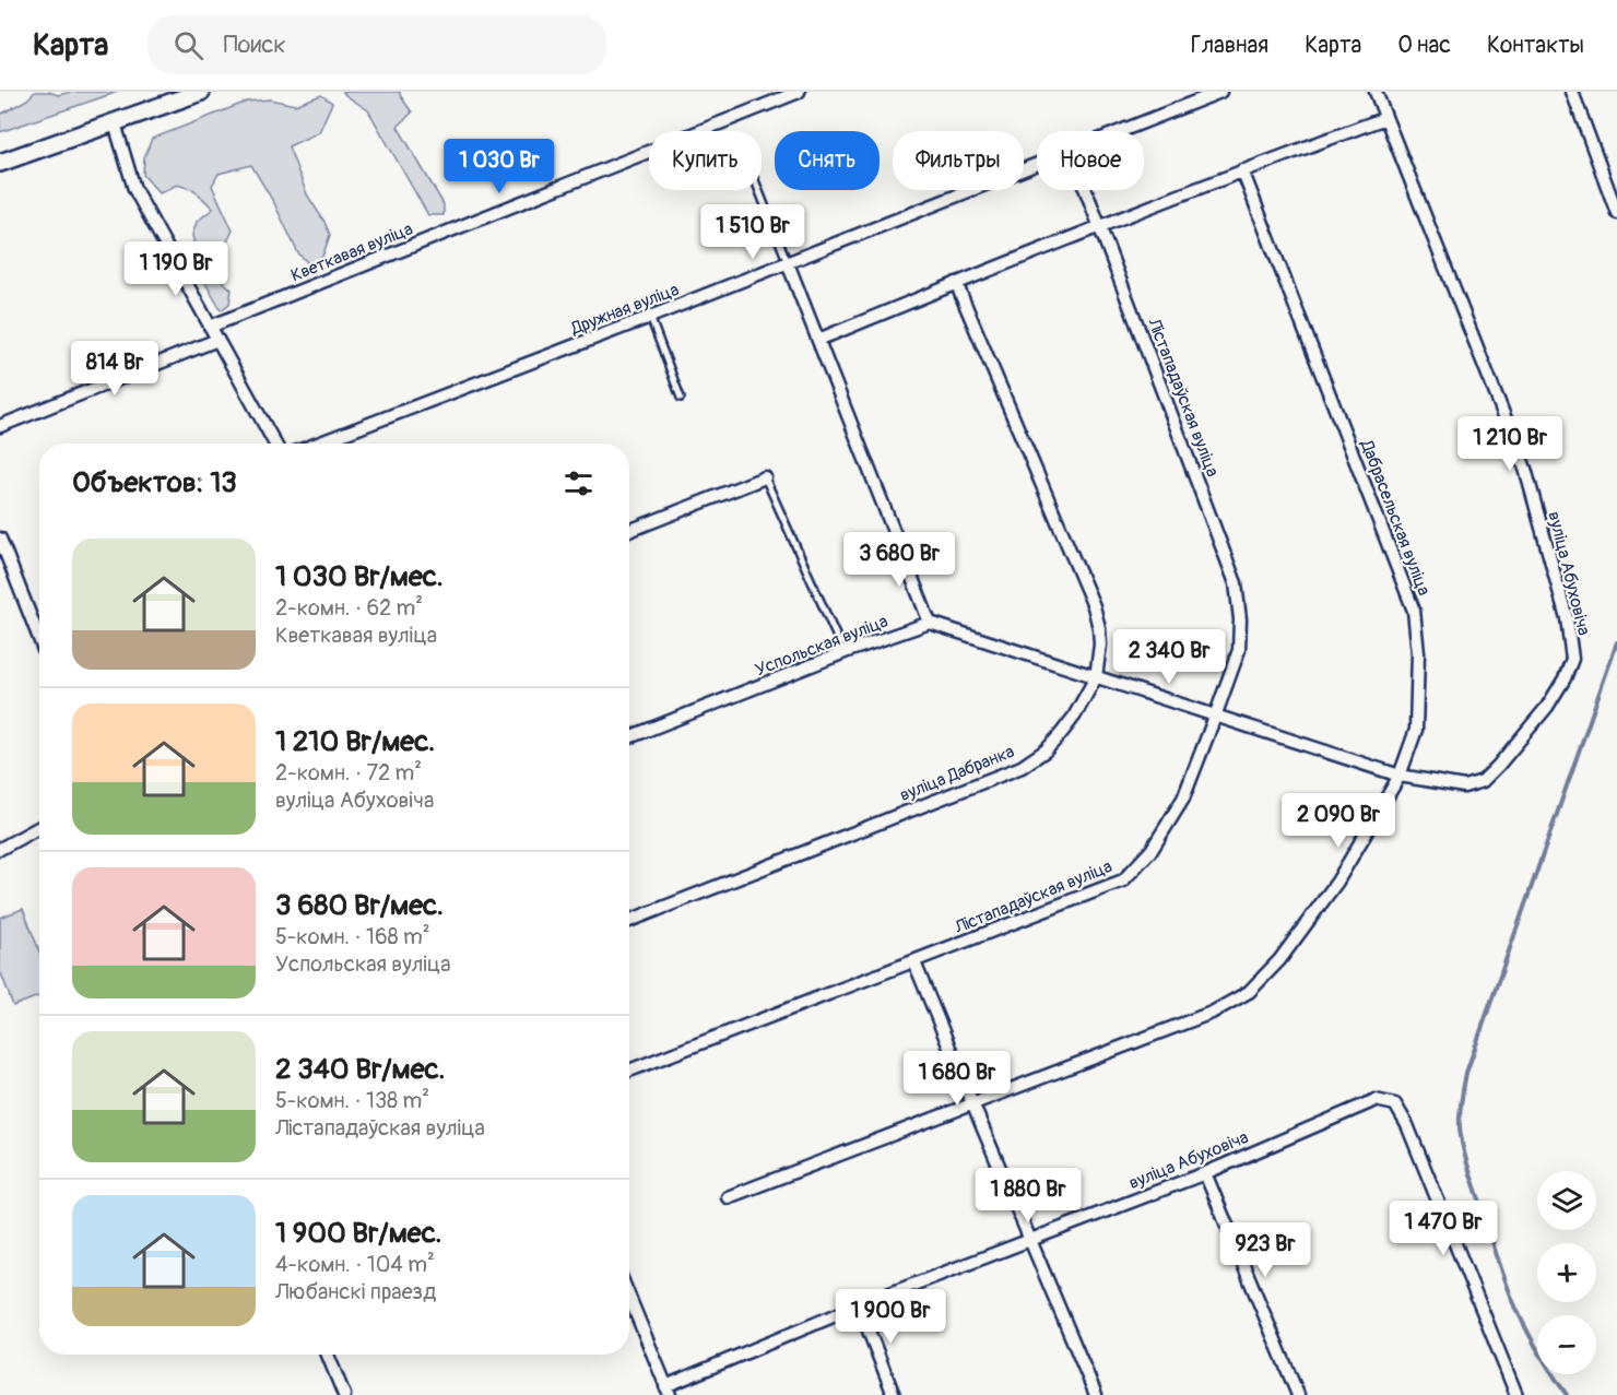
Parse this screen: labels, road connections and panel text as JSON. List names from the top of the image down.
{
  "streets": {
    "street": [
      "Кветкавая вуліца",
      "Дружная вуліца",
      "Лістападаўская вуліца",
      "Дабрасельская вуліца",
      "вуліца Абуховіча",
      "Успольская вуліца",
      "вуліца Дабранка"
    ]
  },
  "crossings": [
    ["Лістападаўская вуліца", "вуліца Абуховіча"],
    ["Дабрасельская вуліца", "вуліца Абуховіча"],
    ["вуліца Абуховіча", "Успольская вуліца"],
    ["вуліца Абуховіча", "вуліца Дабранка"]
  ],
  "page": {
    "header": "Карта",
    "search": "Поиск",
    "nav": [
      "Главная",
      "Карта",
      "О нас",
      "Контакты"
    ],
    "chip": [
      "Купить",
      "Снять",
      "Фильтры",
      "Новое"
    ],
    "price": [
      "1 030 Br",
      "1 510 Br",
      "1 190 Br",
      "814 Br",
      "1 210 Br",
      "3 680 Br",
      "2 340 Br",
      "2 090 Br",
      "1 680 Br",
      "1 880 Br",
      "1 470 Br",
      "923 Br",
      "1 900 Br"
    ],
    "heading": "Объектов: 13",
    "list": [
      {
        "name": "1 030 Br/мес.",
        "note": "2-комн. · 62 m² · Кветкавая вуліца"
      },
      {
        "name": "1 210 Br/мес.",
        "note": "2-комн. · 72 m² · вуліца Абуховіча"
      },
      {
        "name": "3 680 Br/мес.",
        "note": "5-комн. · 168 m² · Успольская вуліца"
      },
      {
        "name": "2 340 Br/мес.",
        "note": "5-комн. · 138 m² · Лістападаўская вуліца"
      },
      {
        "name": "1 900 Br/мес.",
        "note": "4-комн. · 104 m² · Любанскі праезд"
      }
    ],
    "map_buttons": ["+", "−"]
  }
}
